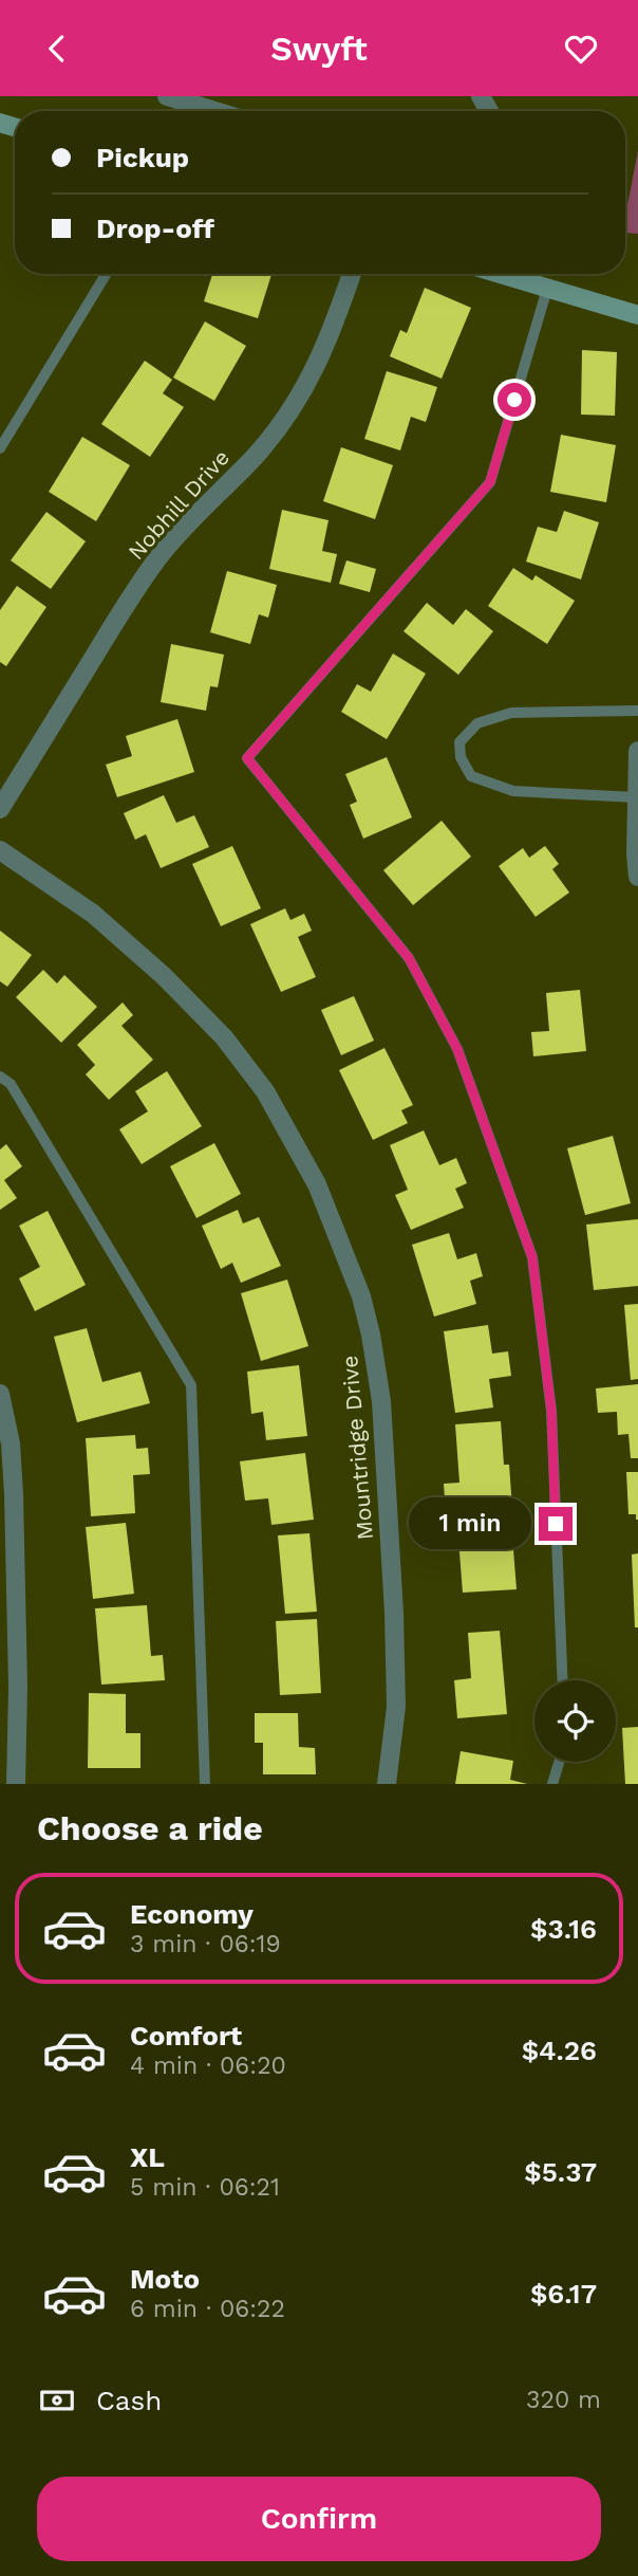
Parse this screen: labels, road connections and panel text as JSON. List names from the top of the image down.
{
  "streets": {
    "street": ["Nobhill Drive", "Mountridge Drive"]
  },
  "page": {
    "header": "Swyft",
    "banner": ["Pickup", "Drop-off"],
    "bubble": "1 min",
    "heading": "Choose a ride",
    "list": [
      {
        "name": "Economy",
        "note": "3 min · 06:19",
        "value": "$3.16"
      },
      {
        "name": "Comfort",
        "note": "4 min · 06:20",
        "value": "$4.26"
      },
      {
        "name": "XL",
        "note": "5 min · 06:21",
        "value": "$5.37"
      },
      {
        "name": "Moto",
        "note": "6 min · 06:22",
        "value": "$6.17"
      }
    ],
    "pay": ["Cash", "320 m"],
    "buttons": "Confirm"
  }
}
